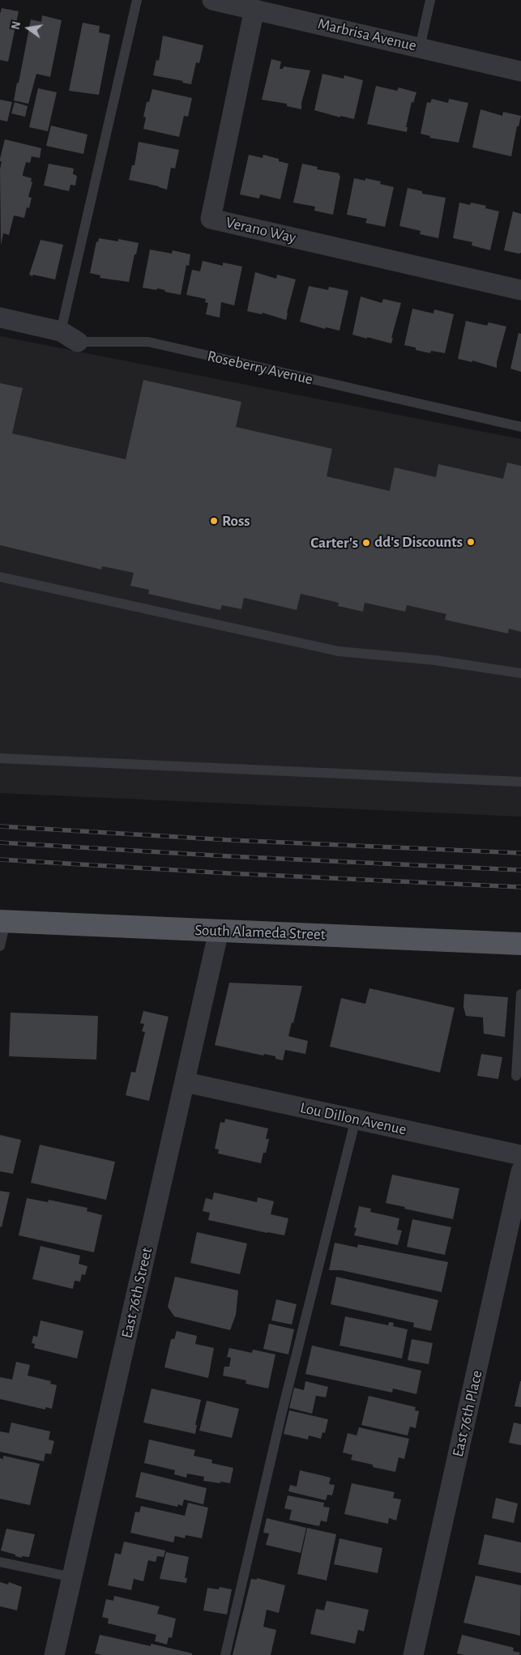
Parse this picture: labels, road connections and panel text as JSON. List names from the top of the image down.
{
  "streets": {
    "main road": ["South Alameda Street"],
    "street": [
      "Marbrisa Avenue",
      "Verano Way",
      "Roseberry Avenue",
      "Lou Dillon Avenue",
      "East 76th Street",
      "East 76th Place"
    ]
  },
  "crossings": [
    ["Marbrisa Avenue", "Verano Way"],
    ["South Alameda Street", "East 76th Street"],
    ["Lou Dillon Avenue", "East 76th Street"]
  ],
  "places": ["Ross", "dd's Discounts", "Carter's"],
  "north": "left"
}
